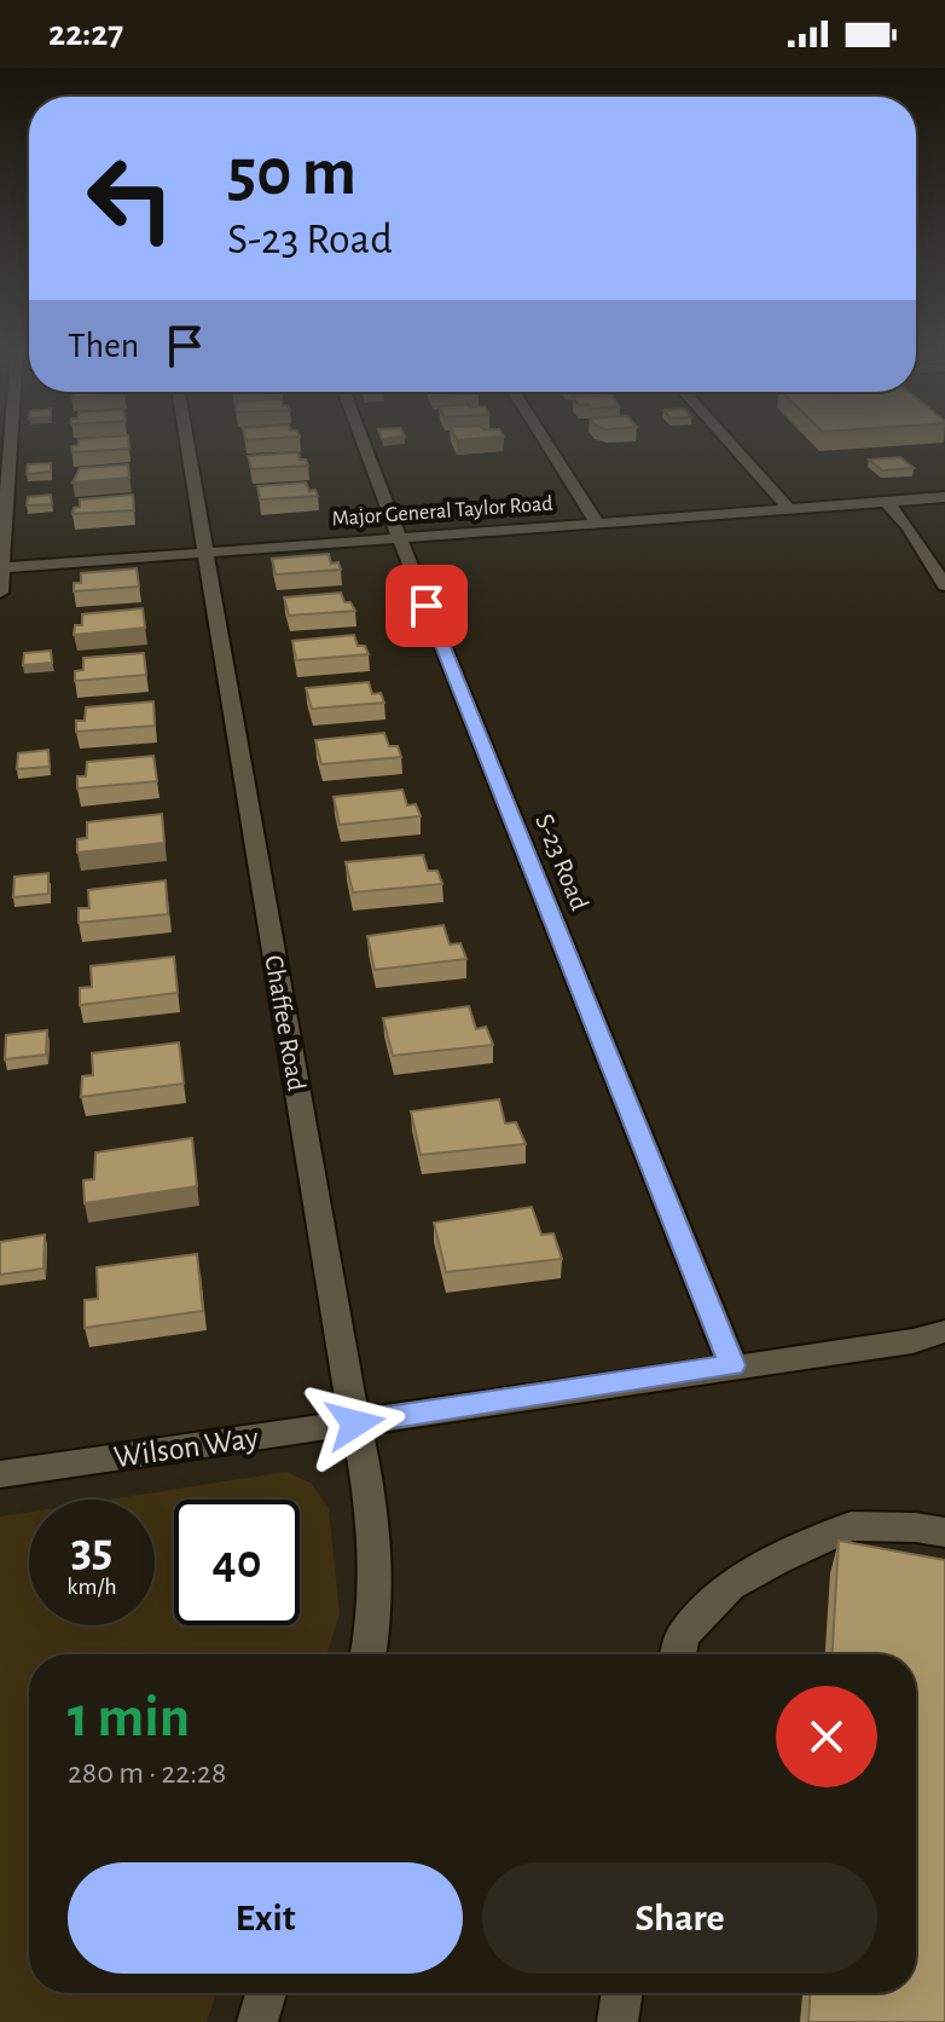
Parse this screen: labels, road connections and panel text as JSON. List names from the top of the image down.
{
  "streets": {
    "street": [
      "Major General Taylor Road",
      "S-23 Road",
      "Chaffee Road",
      "Wilson Way"
    ]
  },
  "crossings": [
    ["Major General Taylor Road", "S-23 Road"],
    ["Major General Taylor Road", "Chaffee Road"],
    ["S-23 Road", "Wilson Way"],
    ["Chaffee Road", "Wilson Way"]
  ],
  "page": {
    "status": "22:27",
    "turn": ["50 m", "S-23 Road"],
    "then": "Then",
    "speed": "35 km/h",
    "limit": "40",
    "heading": ["1 min", "280 m · 22:28"],
    "buttons": ["Exit", "Share"]
  }
}
